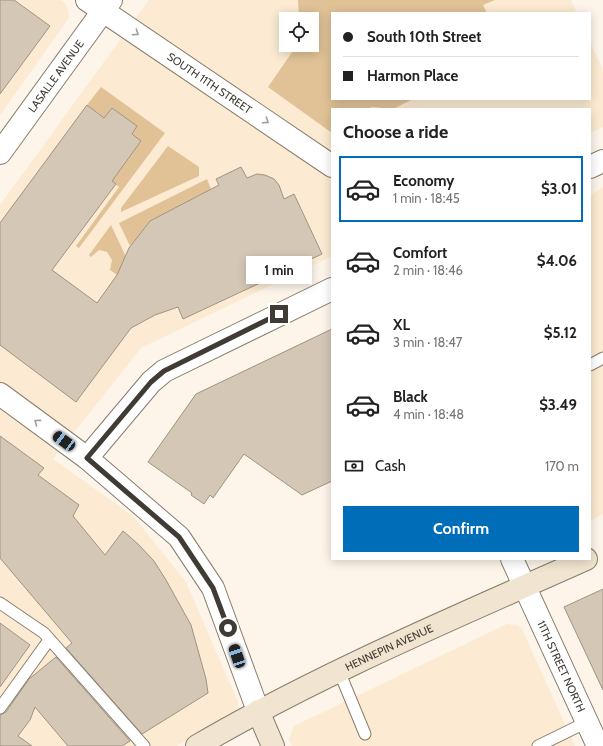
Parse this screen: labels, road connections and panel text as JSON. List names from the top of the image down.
{
  "streets": {
    "main road": ["HENNEPIN AVENUE"],
    "street": ["LASALLE AVENUE", "SOUTH 11TH STREET", "11TH STREET NORTH"]
  },
  "crossings": [
    ["LASALLE AVENUE", "SOUTH 11TH STREET"],
    ["HENNEPIN AVENUE", "11TH STREET NORTH"]
  ],
  "one_way": ["SOUTH 11TH STREET"],
  "page": {
    "banner": ["South 10th Street", "Harmon Place"],
    "heading": "Choose a ride",
    "list": [
      {
        "name": "Economy",
        "note": "1 min · 18:45",
        "value": "$3.01"
      },
      {
        "name": "Comfort",
        "note": "2 min · 18:46",
        "value": "$4.06"
      },
      {
        "name": "XL",
        "note": "3 min · 18:47",
        "value": "$5.12"
      },
      {
        "name": "Black",
        "note": "4 min · 18:48",
        "value": "$3.49"
      }
    ],
    "bubble": "1 min",
    "pay": ["Cash", "170 m"],
    "buttons": "Confirm"
  }
}
